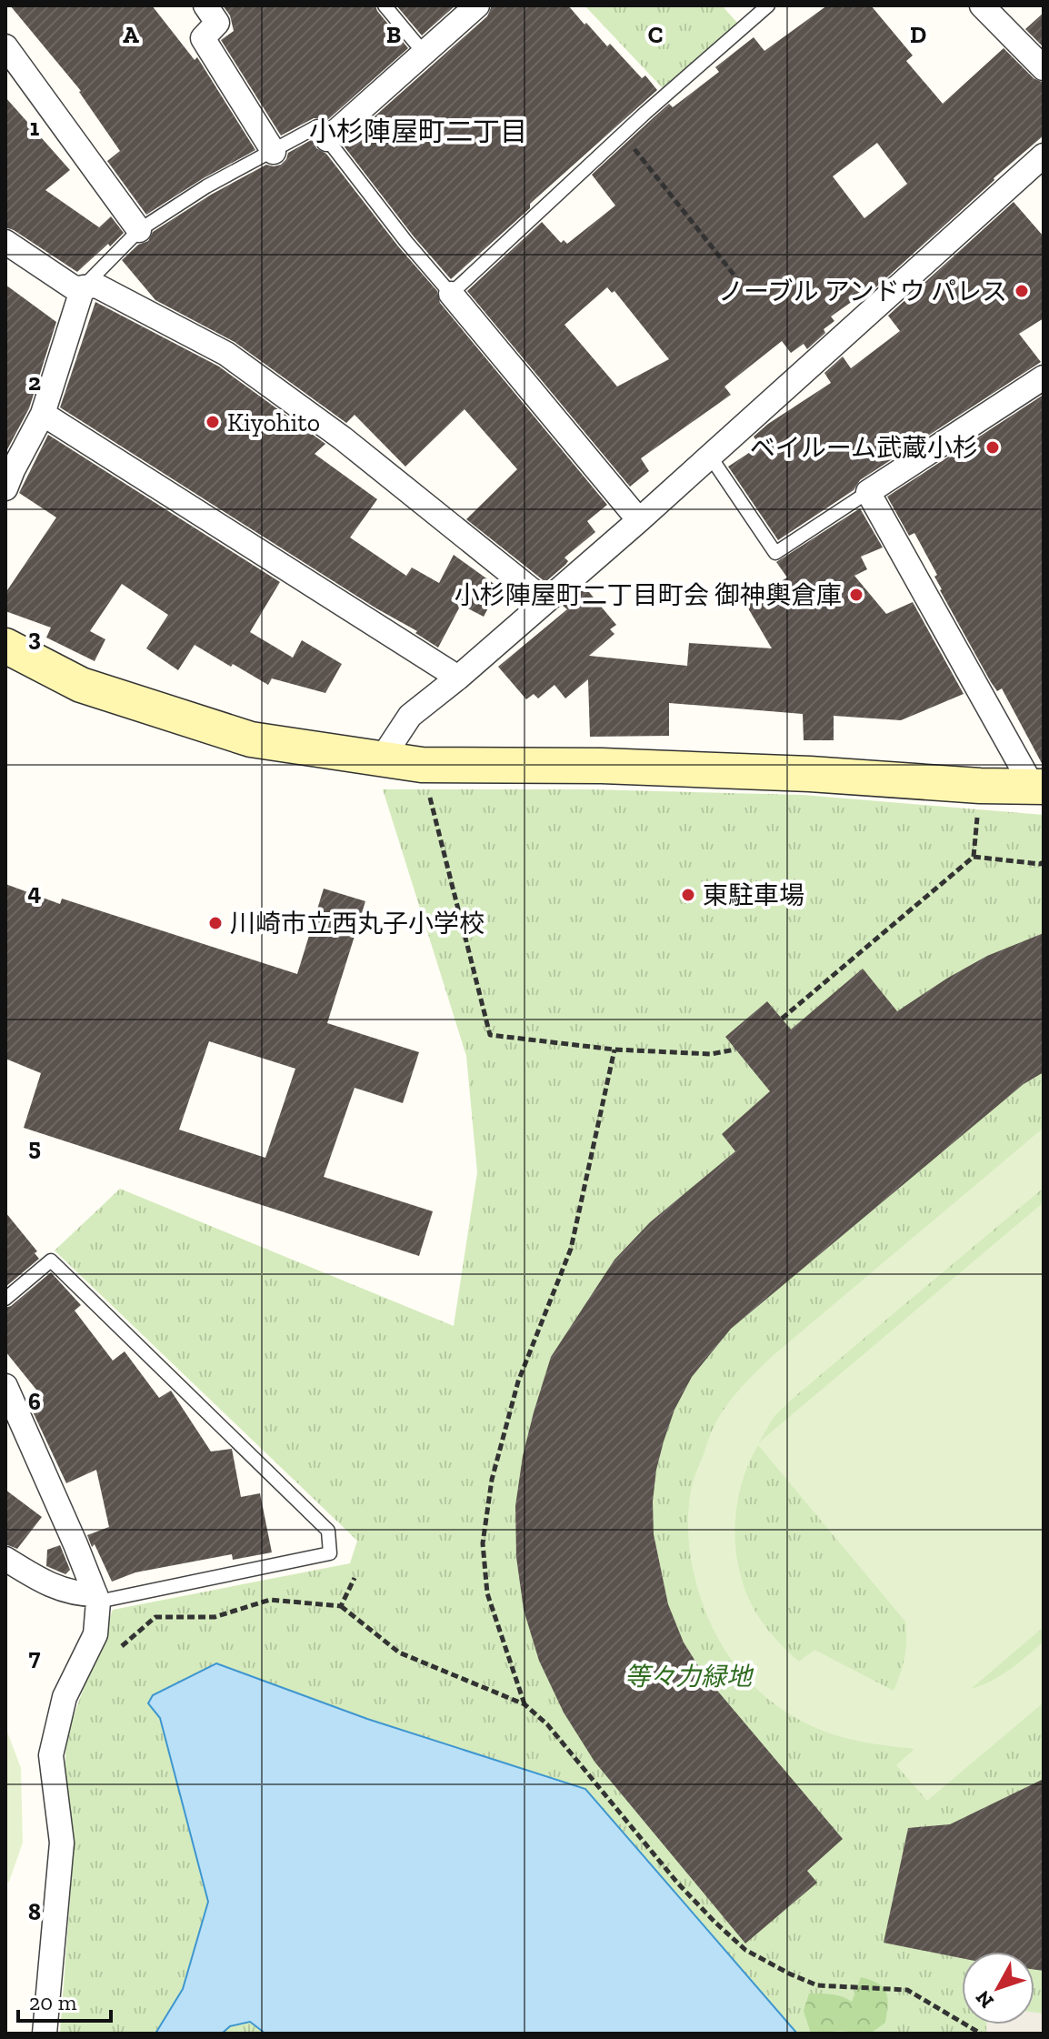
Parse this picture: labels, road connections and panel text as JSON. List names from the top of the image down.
{
  "districts": ["小杉陣屋町二丁目"],
  "parks": ["等々力緑地"],
  "places": [
    "ノーブル アンドウ パレス",
    "Kiyohito",
    "ベイルーム武蔵小杉",
    "小杉陣屋町二丁目町会 御神輿倉庫",
    "東駐車場",
    "川崎市立西丸子小学校"
  ],
  "scale_bar": "20 m",
  "north": "bottom left",
  "grid": {
    "columns": [
      "A",
      "B",
      "C",
      "D"
    ],
    "rows": [
      "1",
      "2",
      "3",
      "4",
      "5",
      "6",
      "7",
      "8"
    ]
  }
}
